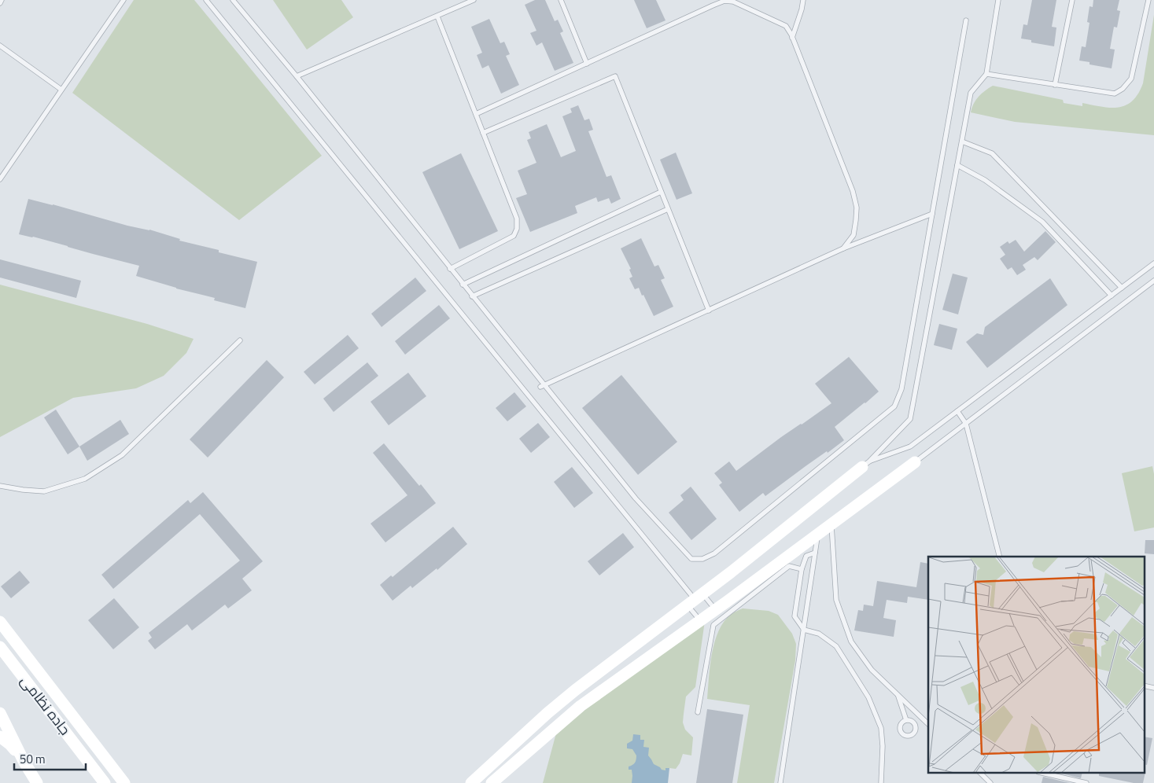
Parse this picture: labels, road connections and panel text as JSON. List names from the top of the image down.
{
  "streets": {
    "street": ["جاده نظامی"]
  },
  "scale_bar": "50 m"
}
